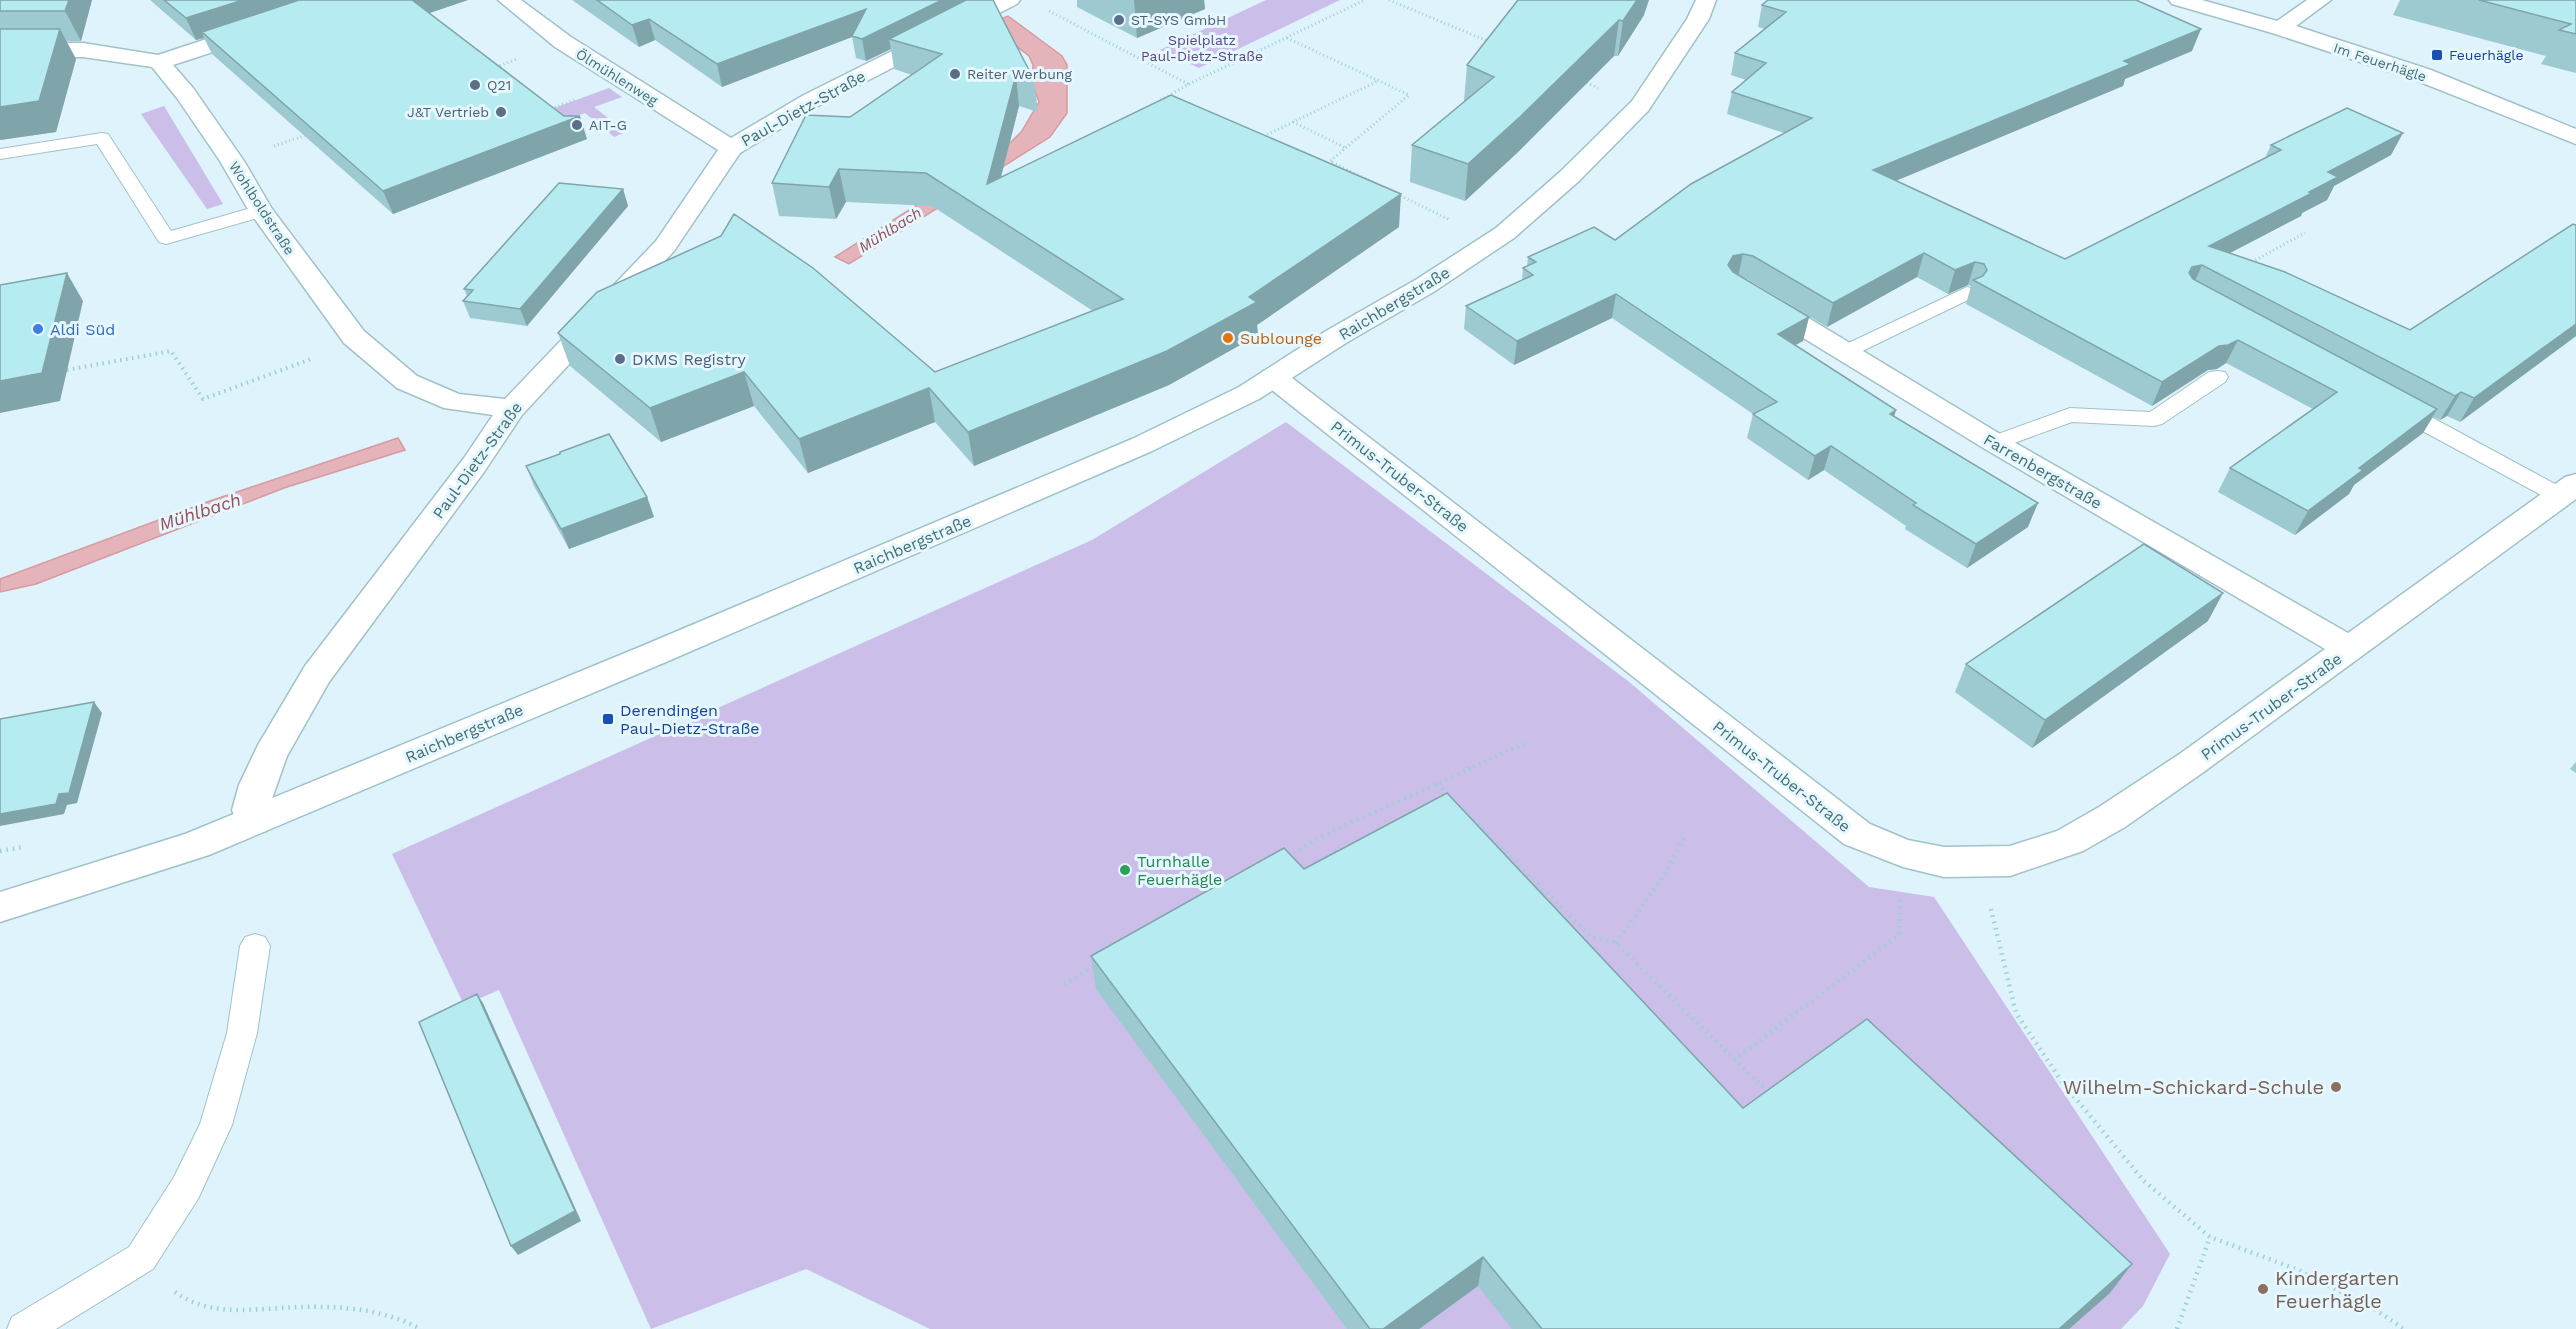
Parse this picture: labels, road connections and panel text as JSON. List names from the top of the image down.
{
  "streets": {
    "street": [
      "Im Feuerhägle",
      "Ölmühlenweg",
      "Paul-Dietz-Straße",
      "Wohlboldstraße",
      "Raichbergstraße",
      "Farrenbergstraße",
      "Primus-Truber-Straße"
    ]
  },
  "crossings": [
    ["Ölmühlenweg", "Paul-Dietz-Straße"],
    ["Paul-Dietz-Straße", "Wohlboldstraße"],
    ["Paul-Dietz-Straße", "Raichbergstraße"],
    ["Raichbergstraße", "Primus-Truber-Straße"],
    ["Farrenbergstraße", "Primus-Truber-Straße"]
  ],
  "water": ["Mühlbach"],
  "parks": ["Spielplatz Paul-Dietz-Straße"],
  "places": {
    "other": [
      "ST-SYS GmbH",
      "Reiter Werbung",
      "Q21",
      "J&T Vertrieb",
      "AIT-G",
      "Aldi Süd",
      "Sublounge",
      "DKMS Registry",
      "Turnhalle Feuerhägle",
      "Wilhelm-Schickard-Schule",
      "Kindergarten Feuerhägle"
    ],
    "transit": ["Feuerhägle", "Derendingen Paul-Dietz-Straße"]
  }
}
